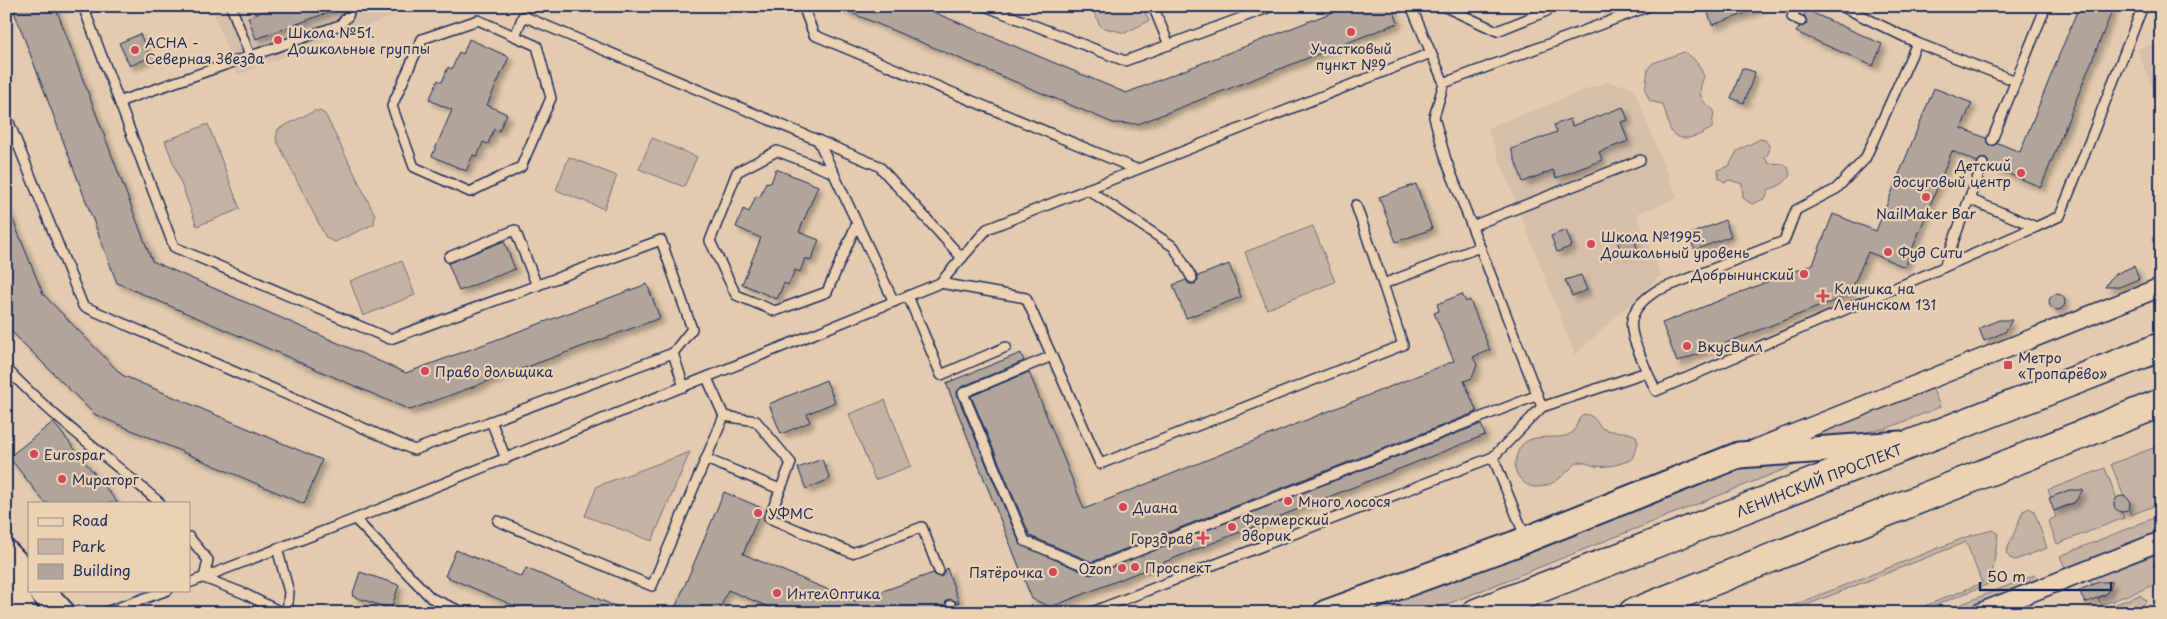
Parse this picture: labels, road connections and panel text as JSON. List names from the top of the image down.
{
  "streets": {
    "main road": ["ЛЕНИНСКИЙ ПРОСПЕКТ"]
  },
  "places": {
    "other": [
      "Участковый пункт №9",
      "Школа №51. Дошкольные группы",
      "АСНА - Северная Звезда",
      "Детский досуговый центр",
      "NailMaker Bar",
      "Школа №1995. Дошкольный уровень",
      "Фуд Сити",
      "Добрынинский",
      "ВкусВилл",
      "Право дольщика",
      "Eurospar",
      "Мираторг",
      "Много лосося",
      "Диана",
      "УФМС",
      "Фермерский дворик",
      "Проспект",
      "Ozon",
      "Пятёрочка",
      "ИнтелОптика"
    ],
    "health": ["Клиника на Ленинском 131", "Горздрав"],
    "transit": ["Метро «Тропарёво»"]
  },
  "legend": ["Road", "Park", "Building"],
  "scale_bar": "50 m"
}
